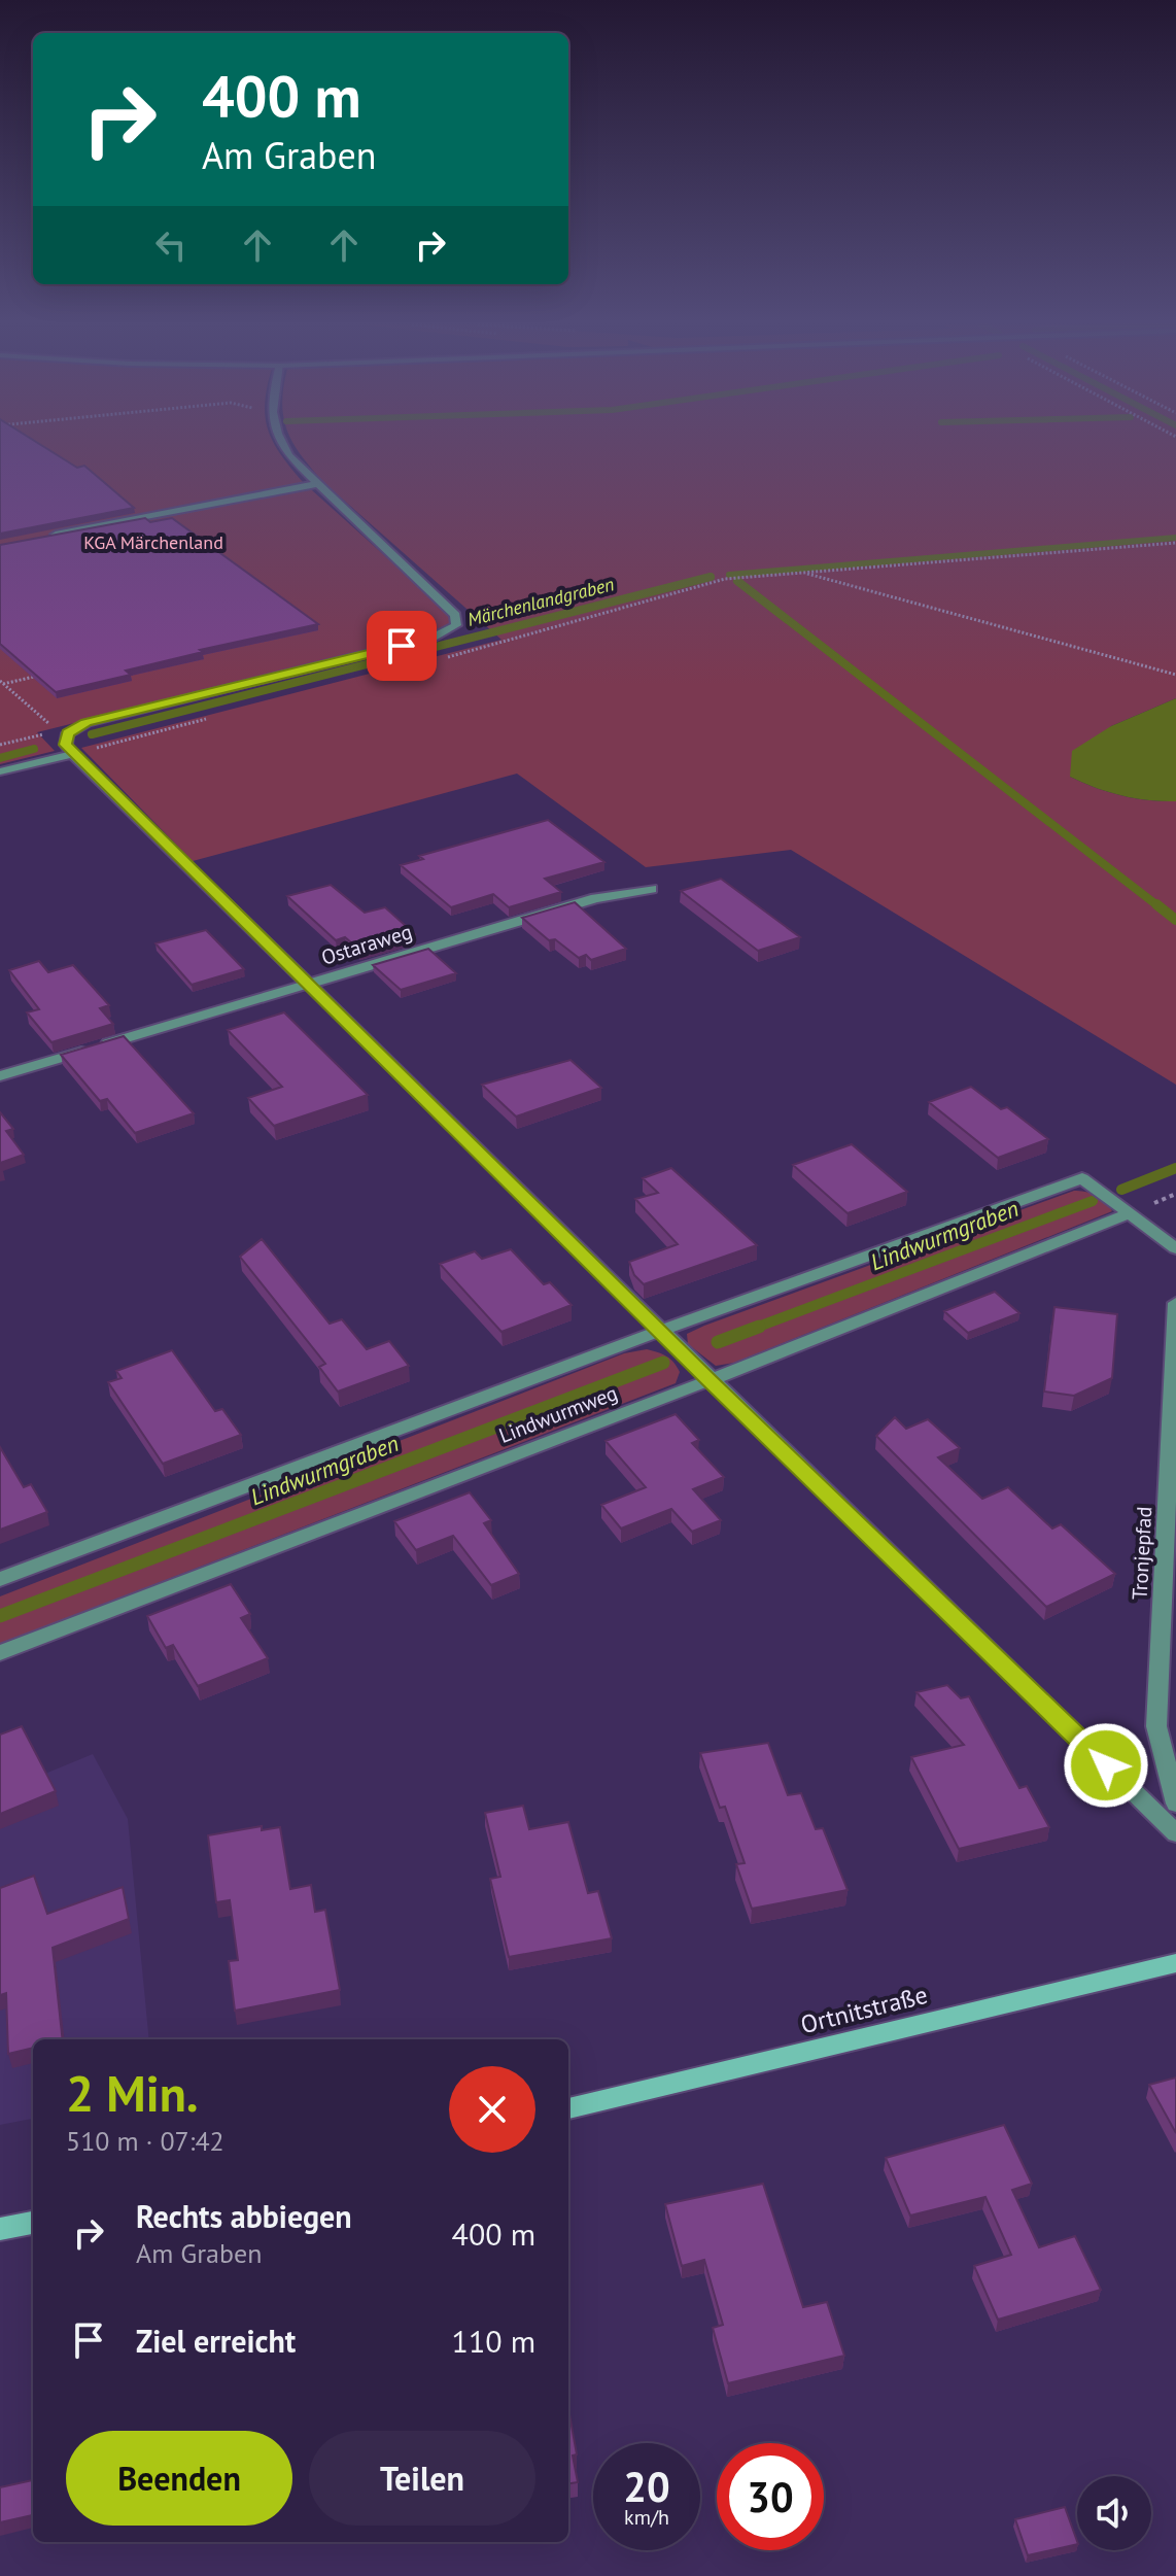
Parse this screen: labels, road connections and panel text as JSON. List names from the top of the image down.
{
  "streets": {
    "street": [
      "Ostaraweg",
      "Lindwurmweg",
      "Tronjepfad",
      "Ortnitstraße"
    ]
  },
  "water": ["Märchenlandgraben", "Lindwurmgraben"],
  "parks": ["KGA Märchenland"],
  "page": {
    "turn": ["400 m", "Am Graben"],
    "heading": ["2 Min.", "510 m · 07:42"],
    "list": [
      {
        "name": "Rechts abbiegen",
        "note": "Am Graben",
        "value": "400 m"
      },
      {
        "name": "Ziel erreicht",
        "value": "110 m"
      }
    ],
    "buttons": ["Beenden", "Teilen"],
    "speed": "20 km/h",
    "limit": "30"
  }
}
